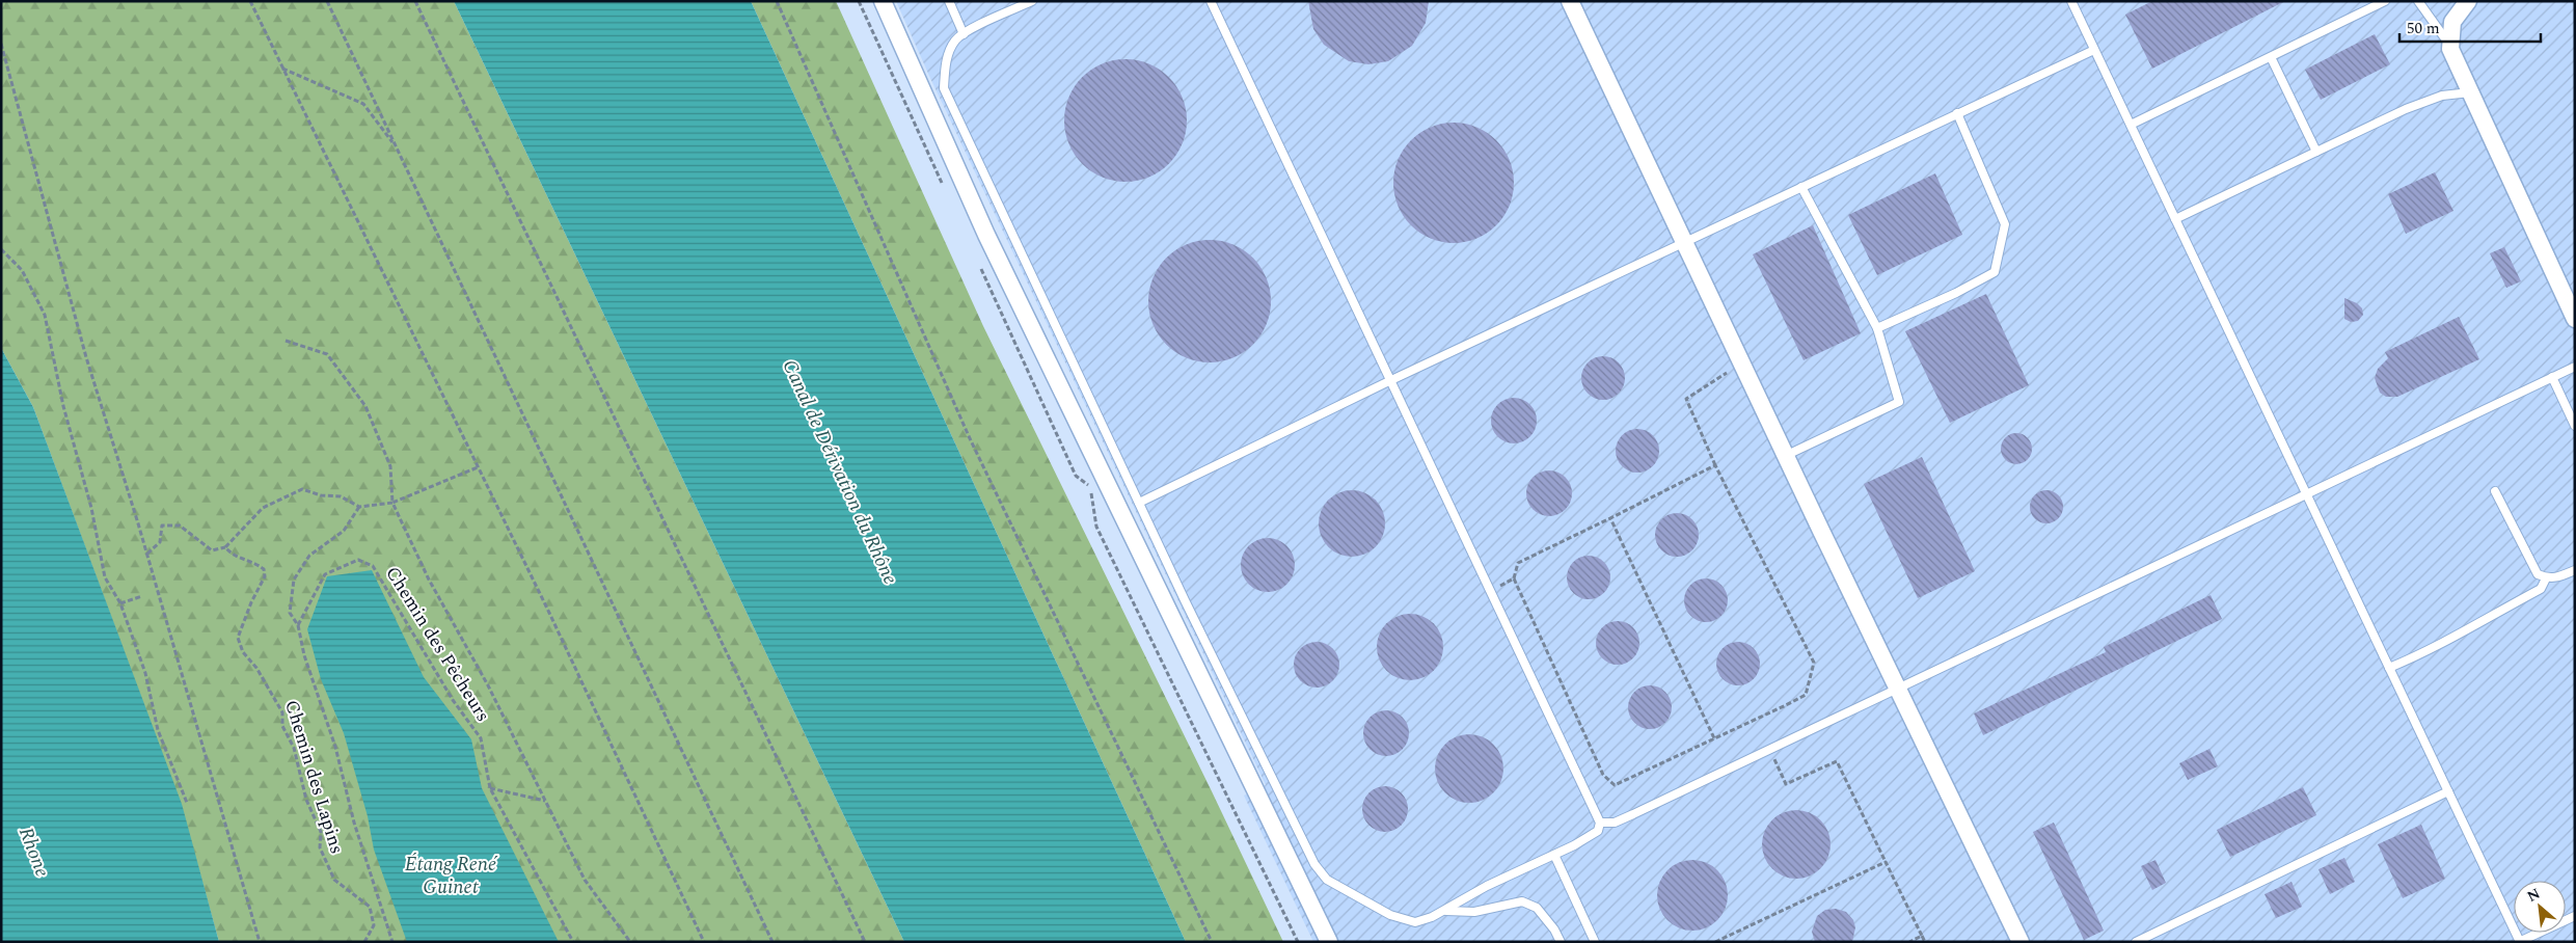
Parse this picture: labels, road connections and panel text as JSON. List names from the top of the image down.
{
  "streets": {
    "path": ["Chemin des Pêcheurs", "Chemin des Lapins"]
  },
  "water": ["Canal de Dérivation du Rhône", "Rhone", "Étang René Guinet"],
  "scale_bar": "50 m",
  "north": "top left"
}
